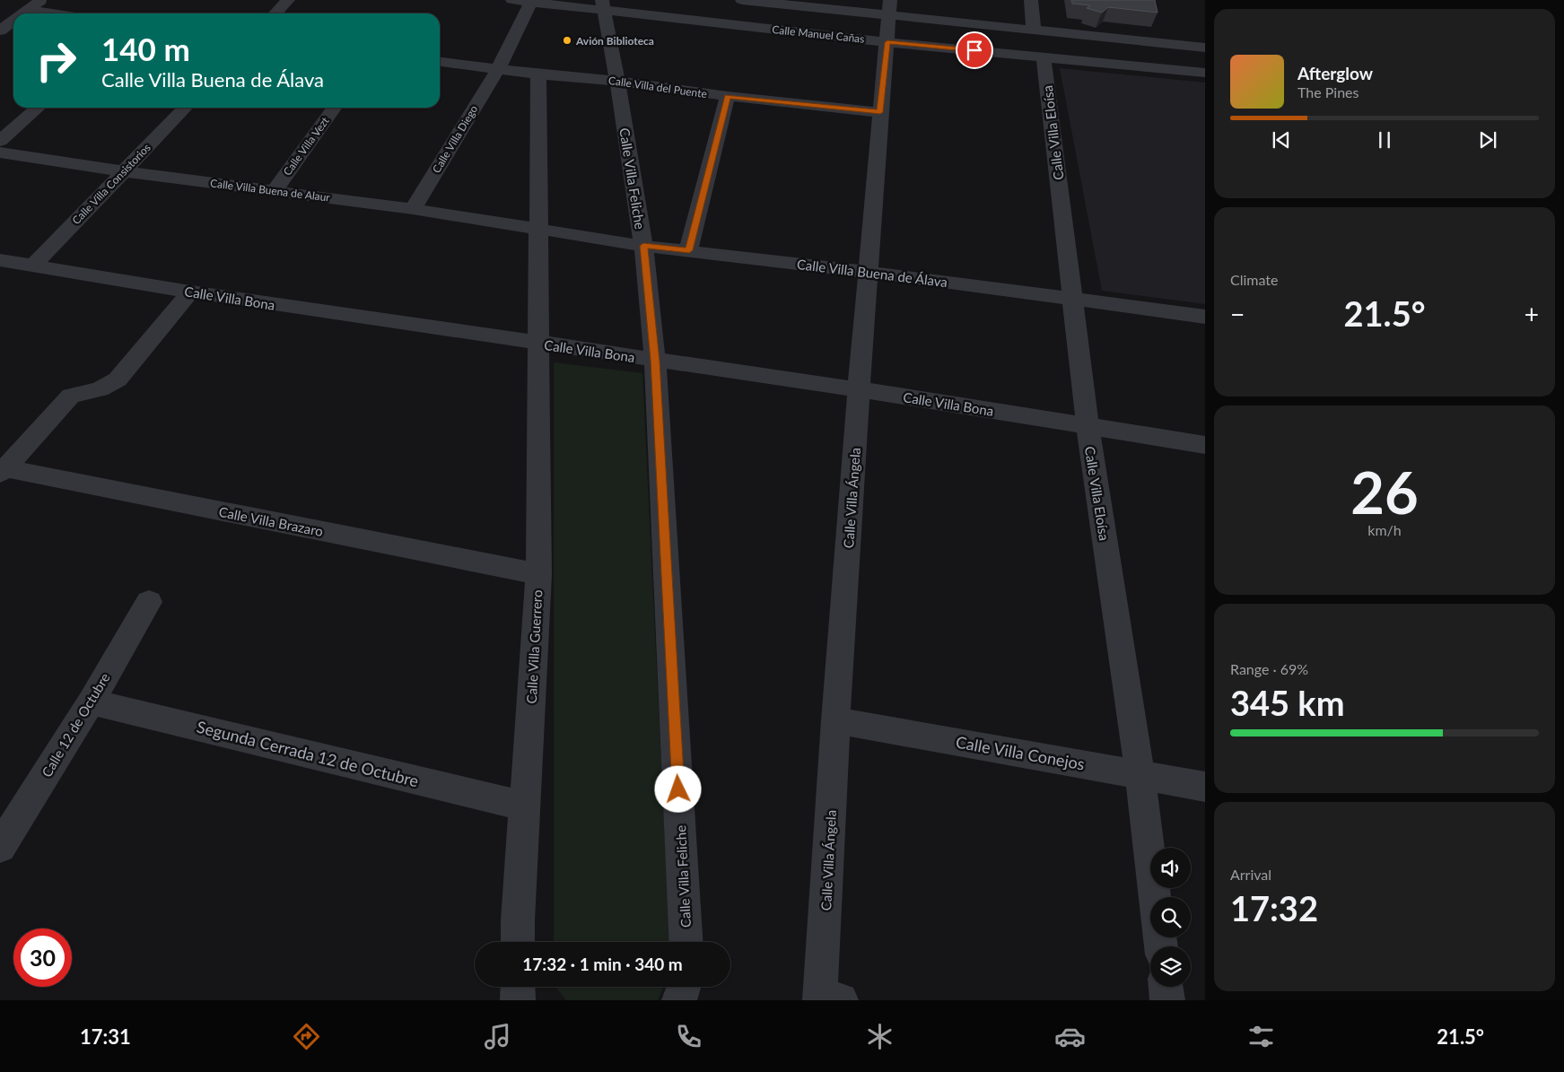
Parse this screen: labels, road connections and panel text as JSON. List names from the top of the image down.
{
  "streets": {
    "street": [
      "Calle Manuel Cañas",
      "Calle Villa del Puente",
      "Calle Villa Eloísa",
      "Calle Villa Diego",
      "Calle Villa Vezt",
      "Calle Villa Feliche",
      "Calle Villa Consistorios",
      "Calle Villa Buena de Alaur",
      "Calle Villa Buena de Álava",
      "Calle Villa Bona",
      "Calle Villa Ángela",
      "Calle Villa Brazaro",
      "Calle Villa Guerrero",
      "Calle 12 de Octubre",
      "Calle Villa Conejos",
      "Segunda Cerrada 12 de Octubre"
    ]
  },
  "crossings": [
    ["Calle Manuel Cañas", "Calle Villa Eloísa"],
    ["Calle Manuel Cañas", "Calle Villa Diego"],
    ["Calle Manuel Cañas", "Calle Villa Feliche"],
    ["Calle Manuel Cañas", "Calle Villa Ángela"],
    ["Calle Villa del Puente", "Calle Villa Diego"],
    ["Calle Villa del Puente", "Calle Villa Feliche"],
    ["Calle Villa del Puente", "Calle Villa Ángela"],
    ["Calle Villa Eloísa", "Calle Villa Buena de Álava"],
    ["Calle Villa Eloísa", "Calle Villa Bona"],
    ["Calle Villa Eloísa", "Calle Villa Conejos"],
    ["Calle Villa Diego", "Calle Villa Buena de Alaur"],
    ["Calle Villa Vezt", "Calle Villa Buena de Alaur"],
    ["Calle Villa Feliche", "Calle Villa Buena de Álava"],
    ["Calle Villa Feliche", "Calle Villa Bona"],
    ["Calle Villa Consistorios", "Calle Villa Buena de Alaur"],
    ["Calle Villa Consistorios", "Calle Villa Bona"],
    ["Calle Villa Buena de Alaur", "Calle Villa Buena de Álava"],
    ["Calle Villa Buena de Álava", "Calle Villa Ángela"],
    ["Calle Villa Bona", "Calle Villa Ángela"],
    ["Calle Villa Bona", "Calle Villa Guerrero"],
    ["Calle Villa Ángela", "Calle Villa Conejos"],
    ["Calle Villa Brazaro", "Calle Villa Guerrero"],
    ["Calle Villa Guerrero", "Segunda Cerrada 12 de Octubre"],
    ["Calle 12 de Octubre", "Segunda Cerrada 12 de Octubre"]
  ],
  "places": ["Avión Biblioteca"],
  "page": {
    "turn": ["140 m", "Calle Villa Buena de Álava"],
    "song": ["Afterglow", "The Pines"],
    "tile": [
      "Climate",
      ["26", "km/h"],
      ["Range · 69%", "345 km"],
      ["Arrival", "17:32"]
    ],
    "heat": ["−", "21.5°", "+"],
    "limit": "30",
    "trip": "17:32 · 1 min · 340 m",
    "tabs": ["17:31", "21.5°"]
  }
}
